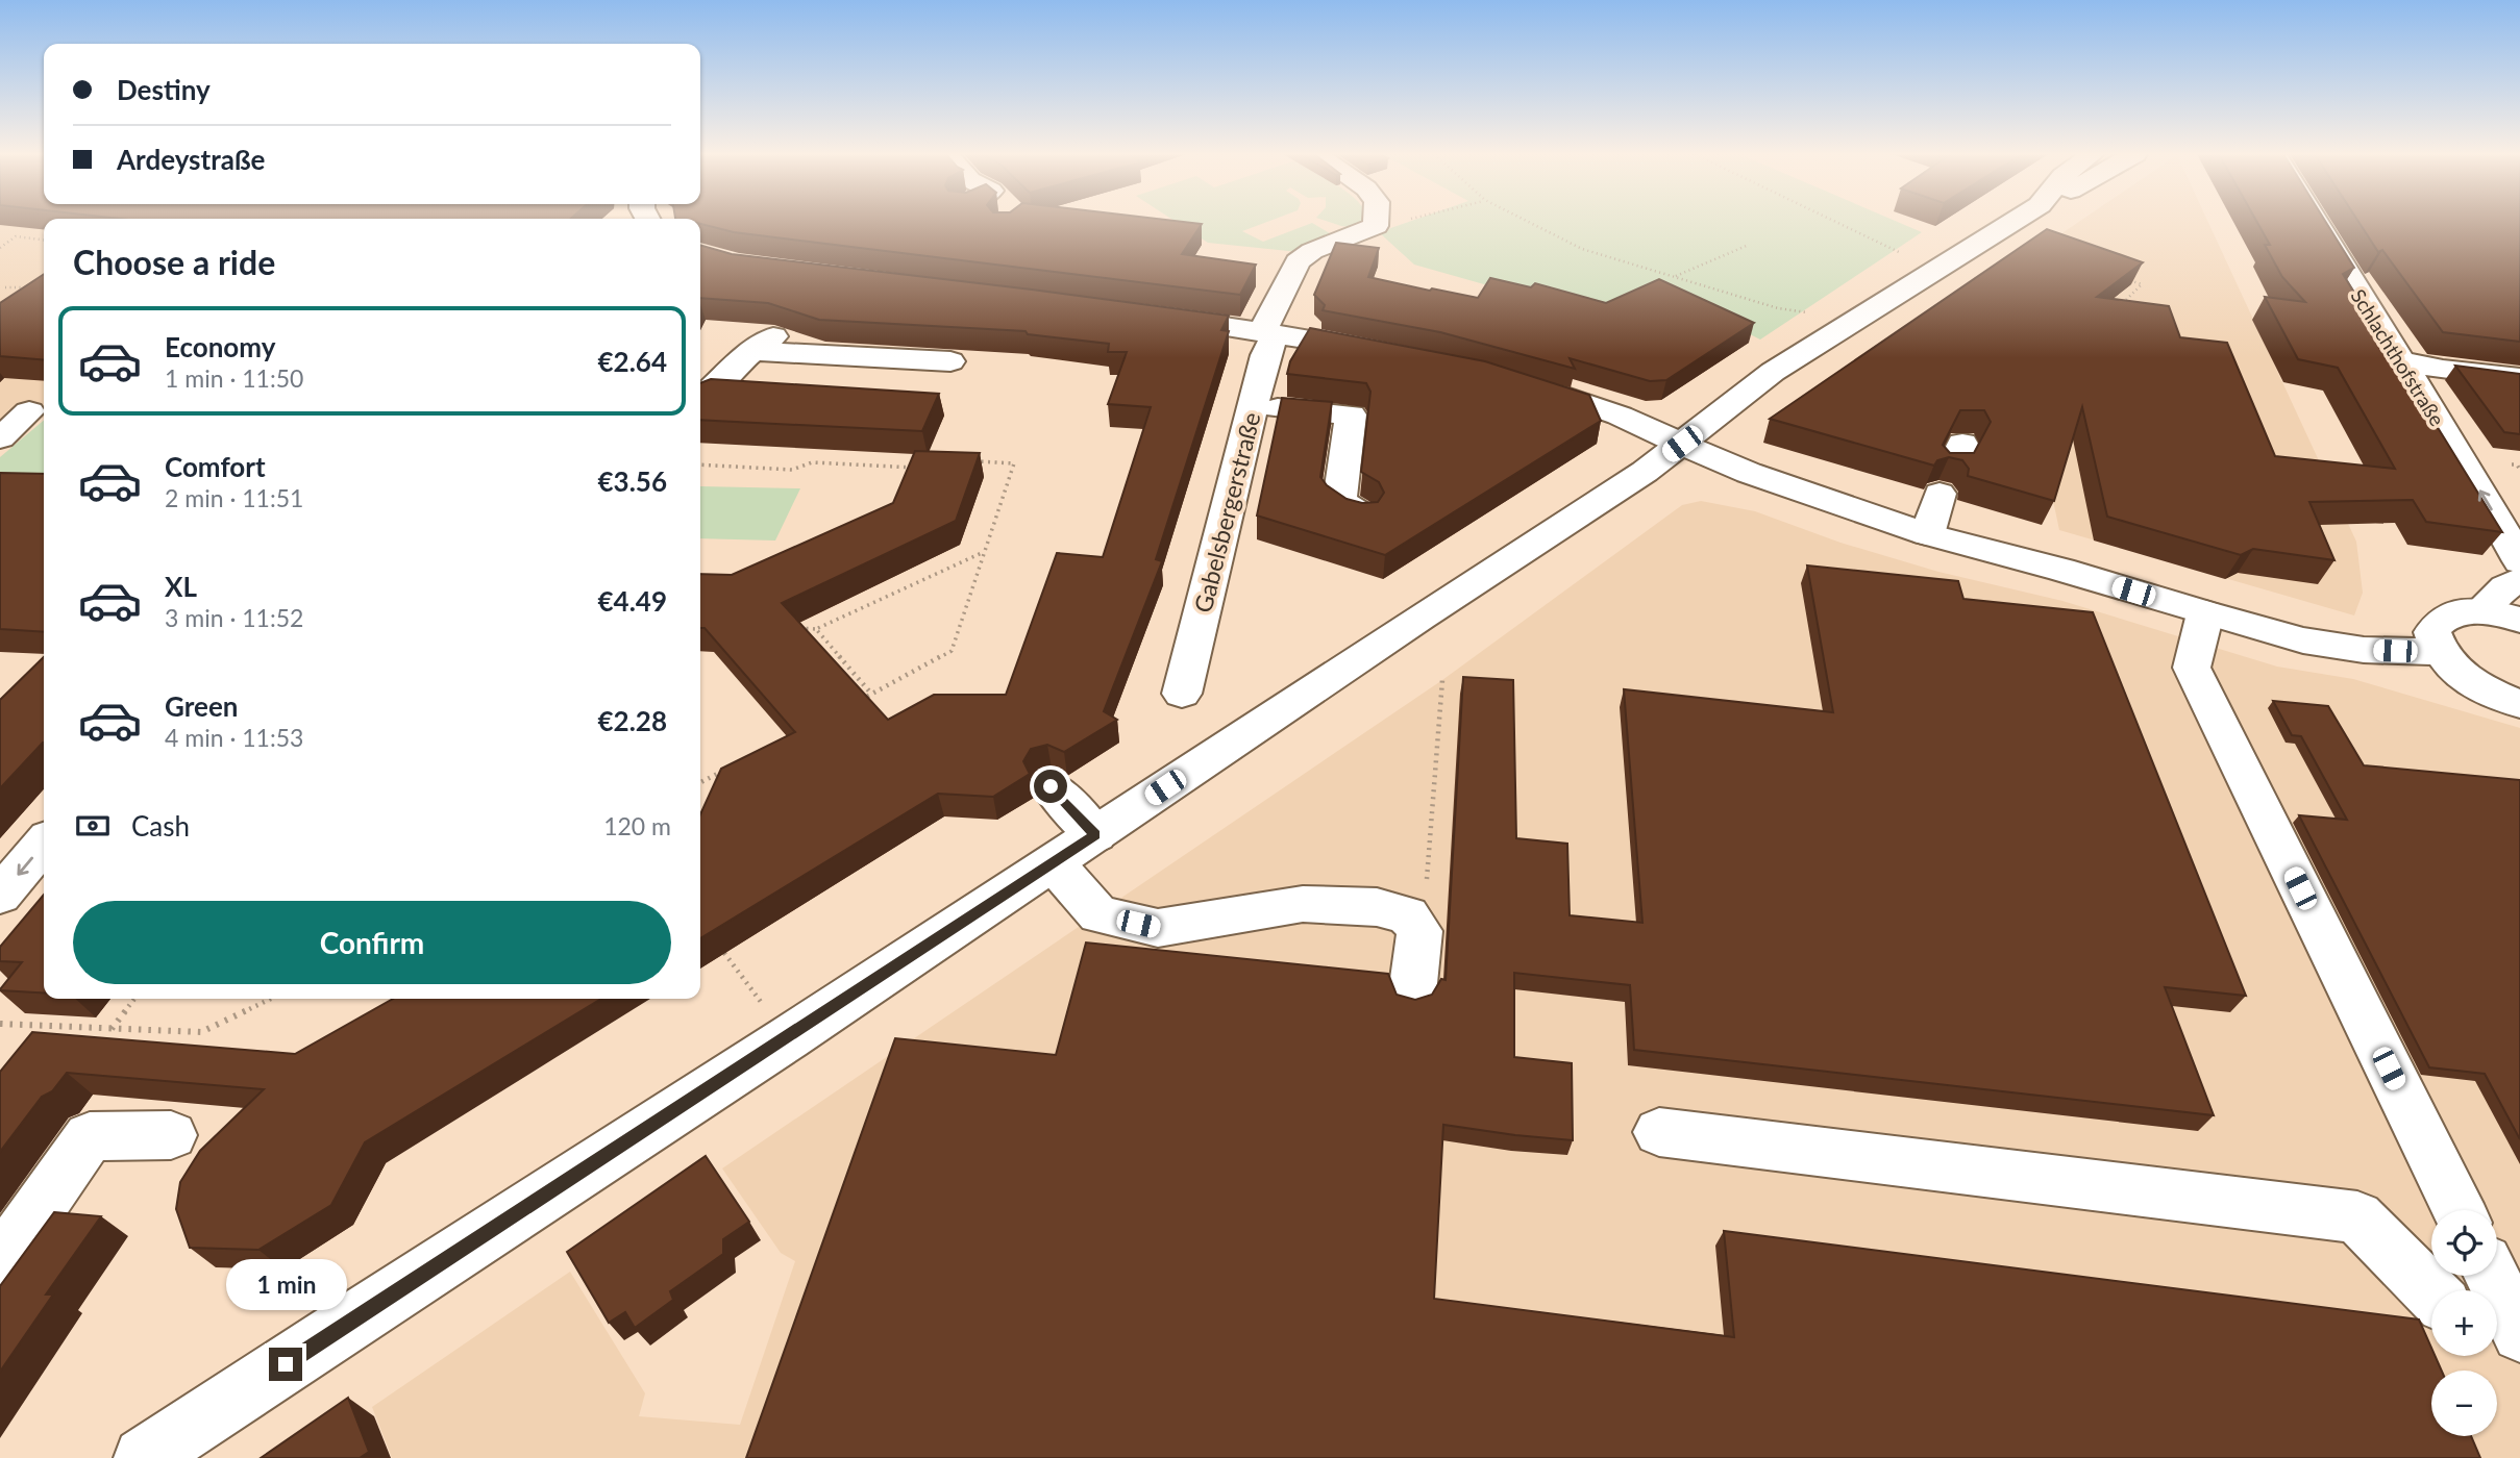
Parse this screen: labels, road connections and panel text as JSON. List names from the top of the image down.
{
  "streets": {
    "main road": ["Schlachthofstraße", "Gabelsbergerstraße"]
  },
  "page": {
    "banner": ["Destiny", "Ardeystraße"],
    "heading": "Choose a ride",
    "list": [
      {
        "name": "Economy",
        "note": "1 min · 11:50",
        "value": "€2.64"
      },
      {
        "name": "Comfort",
        "note": "2 min · 11:51",
        "value": "€3.56"
      },
      {
        "name": "XL",
        "note": "3 min · 11:52",
        "value": "€4.49"
      },
      {
        "name": "Green",
        "note": "4 min · 11:53",
        "value": "€2.28"
      }
    ],
    "pay": ["Cash", "120 m"],
    "buttons": "Confirm",
    "map_buttons": ["+", "−"],
    "bubble": "1 min"
  }
}
